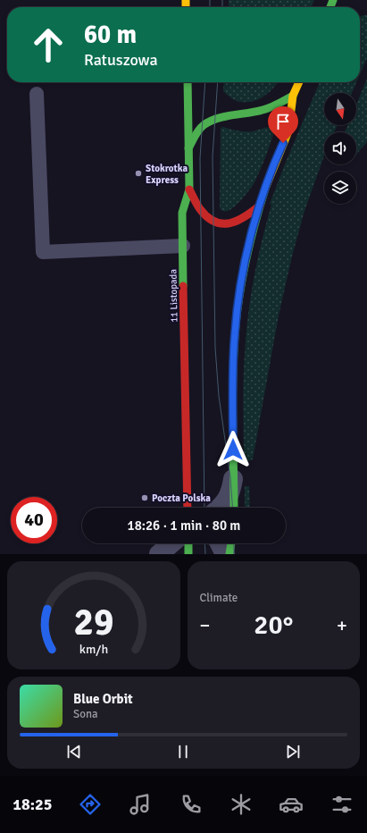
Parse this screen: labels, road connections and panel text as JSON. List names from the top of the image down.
{
  "streets": {
    "street": ["11 Listopada"]
  },
  "places": ["Stokrotka Express", "Poczta Polska"],
  "north": "bottom",
  "page": {
    "turn": ["60 m", "Ratuszowa"],
    "limit": "40",
    "trip": "18:26 · 1 min · 80 m",
    "tile": "Climate",
    "heat": ["−", "20°", "+"],
    "song": ["Blue Orbit", "Sona"],
    "tabs": "18:25",
    "gauge": ["29", "km/h"]
  }
}
